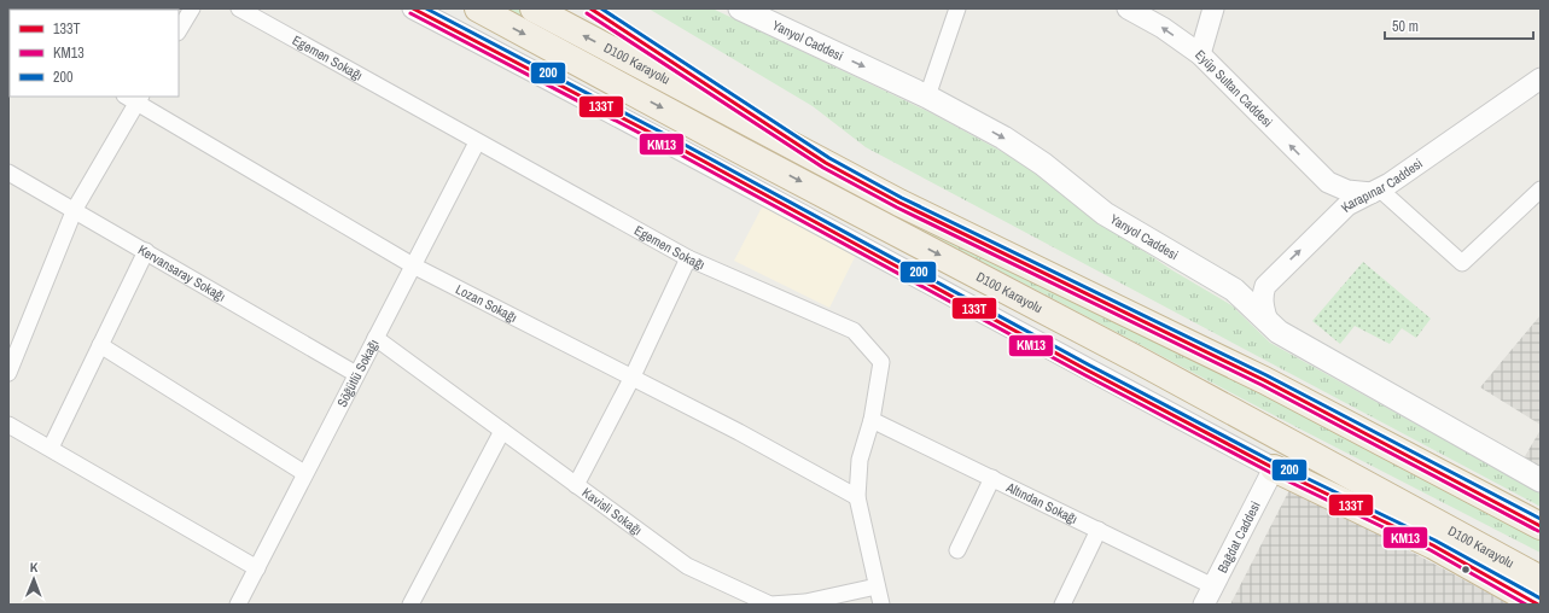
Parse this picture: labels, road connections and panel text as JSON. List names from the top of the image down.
{
  "streets": {
    "highway": ["D100 Karayolu"],
    "main road": ["Yanyol Caddesi"],
    "street": [
      "Egemen Sokağı",
      "Eyüp Sultan Caddesi",
      "Karapınar Caddesi",
      "Kervansaray Sokağı",
      "Lozan Sokağı",
      "Söğütlü Sokağı",
      "Altından Sokağı",
      "Kavisli Sokağı",
      "Bağdat Caddesi"
    ]
  },
  "crossings": [
    ["Yanyol Caddesi", "Karapınar Caddesi"],
    ["Egemen Sokağı", "Lozan Sokağı"],
    ["Egemen Sokağı", "Söğütlü Sokağı"],
    ["Egemen Sokağı", "Altından Sokağı"],
    ["Egemen Sokağı", "Kavisli Sokağı"],
    ["Kervansaray Sokağı", "Söğütlü Sokağı"],
    ["Lozan Sokağı", "Söğütlü Sokağı"],
    ["Söğütlü Sokağı", "Kavisli Sokağı"],
    ["Altından Sokağı", "Bağdat Caddesi"]
  ],
  "one_way": ["Yanyol Caddesi", "Eyüp Sultan Caddesi"],
  "lines": ["transit line 133T", "transit line 200", "transit line KM13"],
  "legend": ["133T", "KM13", "200"],
  "scale_bar": "50 m",
  "north": "top"
}
